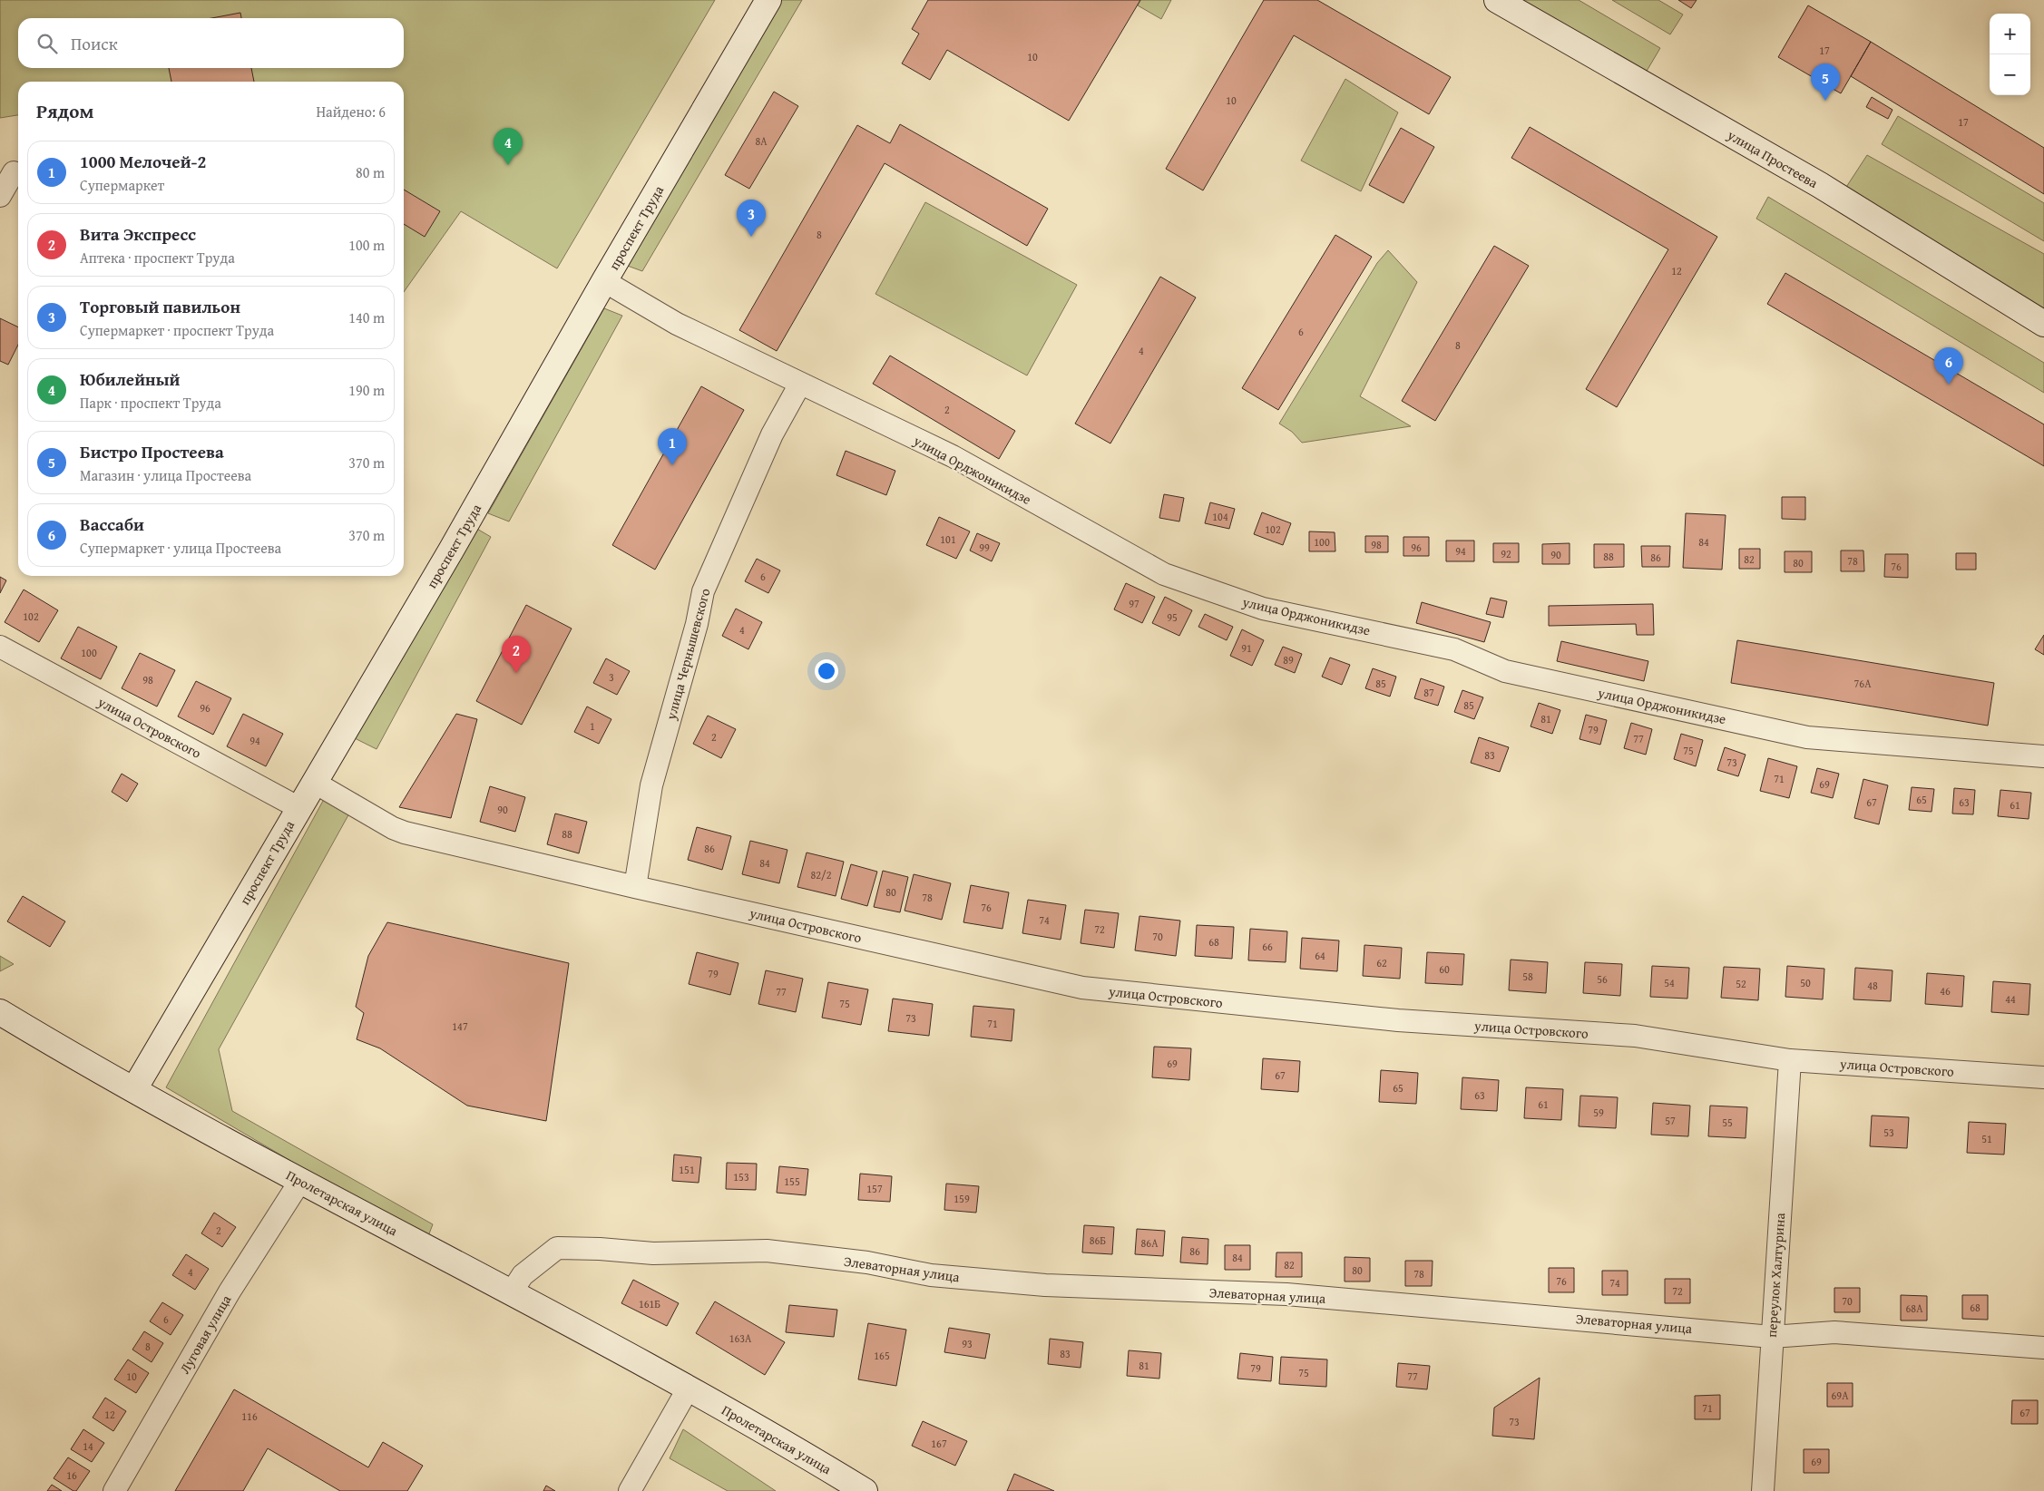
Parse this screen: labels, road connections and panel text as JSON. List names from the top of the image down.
{
  "streets": {
    "street": [
      "улица Простеева",
      "проспект Труда",
      "улица Орджоникидзе",
      "улица Чернышевского",
      "улица Островского",
      "Пролетарская улица",
      "Элеваторная улица",
      "переулок Халтурина",
      "Луговая улица"
    ]
  },
  "crossings": [
    ["проспект Труда", "улица Орджоникидзе"],
    ["проспект Труда", "улица Островского"],
    ["проспект Труда", "Пролетарская улица"],
    ["улица Орджоникидзе", "улица Чернышевского"],
    ["улица Чернышевского", "улица Островского"],
    ["улица Островского", "переулок Халтурина"],
    ["Пролетарская улица", "Элеваторная улица"],
    ["Пролетарская улица", "Луговая улица"],
    ["Элеваторная улица", "переулок Халтурина"]
  ],
  "house_numbers": [
    "17",
    "10",
    "10",
    "17",
    "8А",
    "8",
    "12",
    "6",
    "8",
    "4",
    "2",
    "104",
    "102",
    "101",
    "100",
    "84",
    "98",
    "99",
    "96",
    "94",
    "92",
    "90",
    "88",
    "86",
    "82",
    "78",
    "80",
    "76",
    "6",
    "97",
    "102",
    "95",
    "4",
    "91",
    "100",
    "89",
    "3",
    "98",
    "85",
    "76А",
    "87",
    "85",
    "96",
    "81",
    "1",
    "79",
    "2",
    "77",
    "94",
    "75",
    "83",
    "73",
    "71",
    "69",
    "65",
    "67",
    "63",
    "61",
    "90",
    "88",
    "86",
    "84",
    "82/2",
    "80",
    "78",
    "76",
    "74",
    "72",
    "70",
    "68",
    "66",
    "64",
    "62",
    "60",
    "79",
    "58",
    "56",
    "54",
    "50",
    "52",
    "48",
    "46",
    "77",
    "44",
    "75",
    "73",
    "71",
    "147",
    "69",
    "67",
    "65",
    "63",
    "61",
    "59",
    "57",
    "55",
    "53",
    "51",
    "151",
    "153",
    "155",
    "157",
    "159",
    "2",
    "86Б",
    "86А",
    "86",
    "84",
    "82",
    "80",
    "4",
    "78",
    "76",
    "74",
    "72",
    "70",
    "161Б",
    "68",
    "68А",
    "6",
    "163А",
    "93",
    "8",
    "83",
    "165",
    "81",
    "79",
    "75",
    "10",
    "77",
    "69А",
    "71",
    "67",
    "12",
    "116",
    "73",
    "167",
    "14",
    "69",
    "16"
  ],
  "page": {
    "map_buttons": ["+", "−"],
    "search": "Поиск",
    "pins": [
      "5",
      "4",
      "3",
      "6",
      "1",
      "2"
    ],
    "heading": ["Рядом", "Найдено: 6"],
    "list": [
      {
        "mark": "1",
        "name": "1000 Мелочей-2",
        "note": "Супермаркет",
        "value": "80 m"
      },
      {
        "mark": "2",
        "name": "Вита Экспресс",
        "note": "Аптека · проспект Труда",
        "value": "100 m"
      },
      {
        "mark": "3",
        "name": "Торговый павильон",
        "note": "Супермаркет · проспект Труда",
        "value": "140 m"
      },
      {
        "mark": "4",
        "name": "Юбилейный",
        "note": "Парк · проспект Труда",
        "value": "190 m"
      },
      {
        "mark": "5",
        "name": "Бистро Простеева",
        "note": "Магазин · улица Простеева",
        "value": "370 m"
      },
      {
        "mark": "6",
        "name": "Вассаби",
        "note": "Супермаркет · улица Простеева",
        "value": "370 m"
      }
    ]
  }
}
